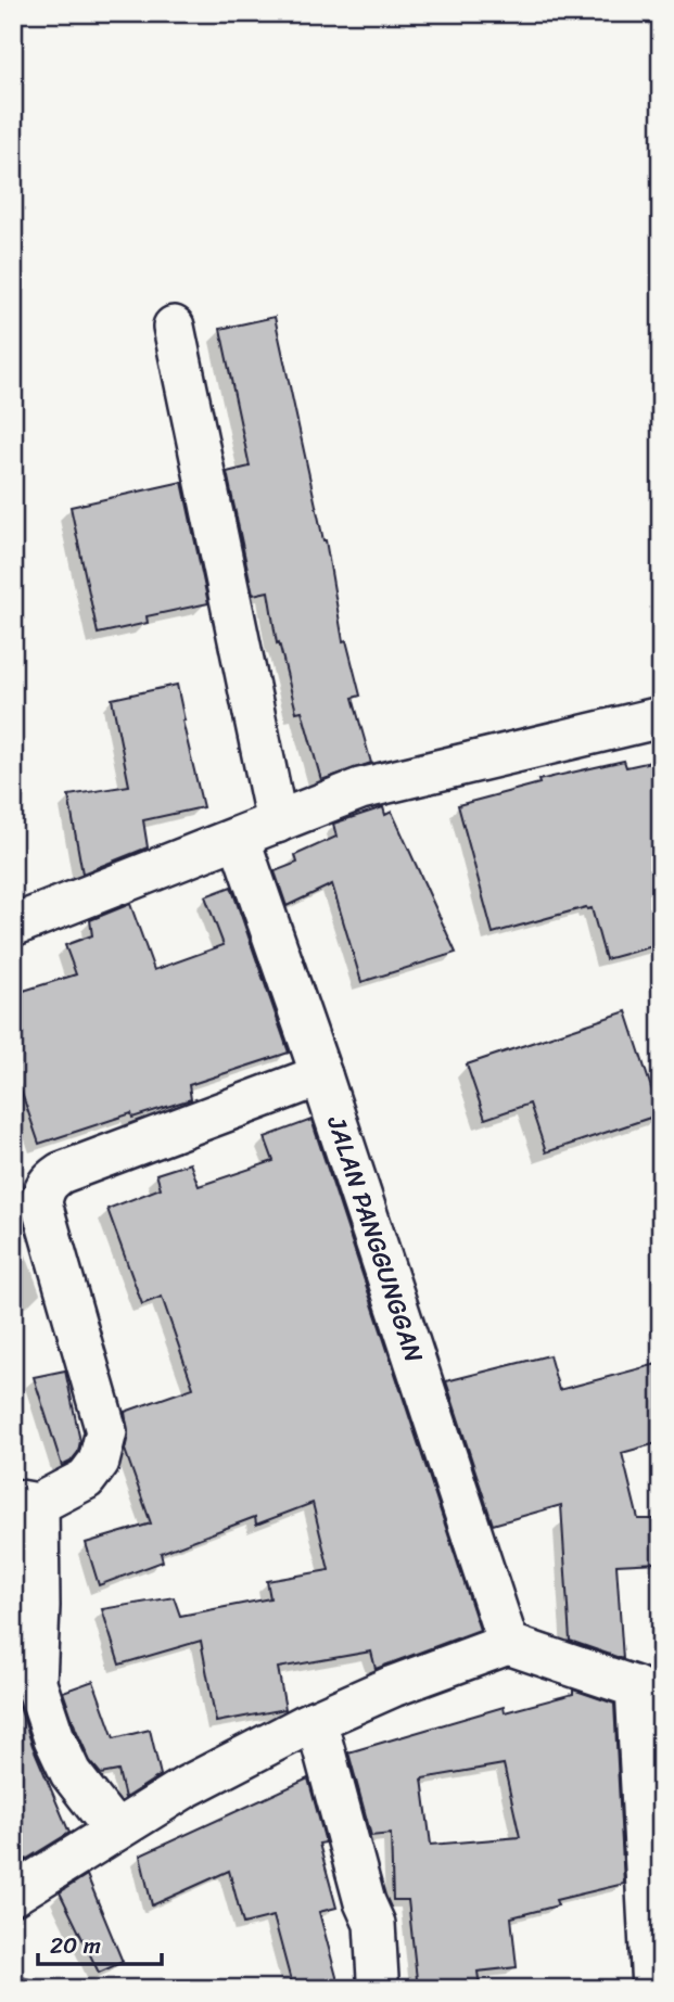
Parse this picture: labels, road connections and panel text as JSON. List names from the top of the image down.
{
  "streets": {
    "street": ["JALAN PANGGUNGGAN"]
  },
  "scale_bar": "20 m"
}
